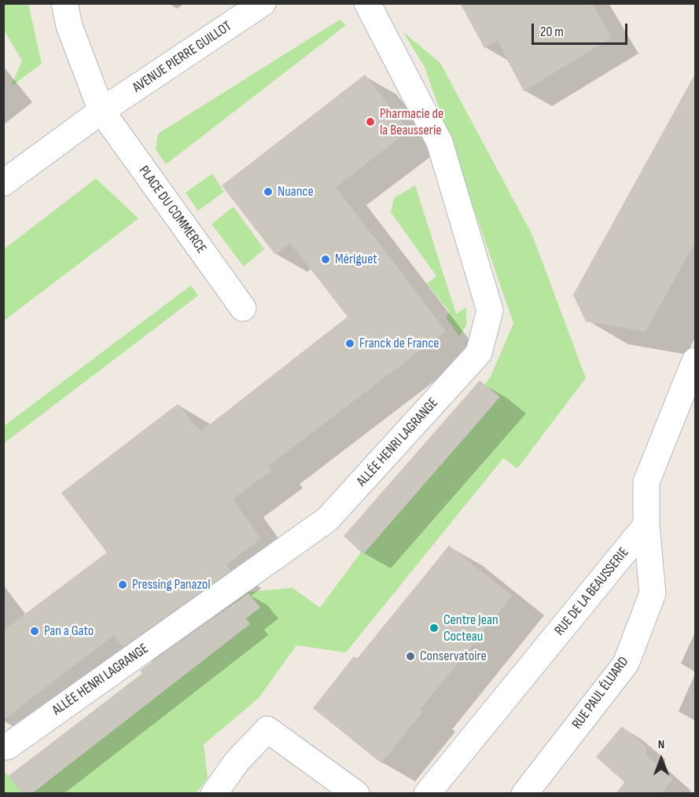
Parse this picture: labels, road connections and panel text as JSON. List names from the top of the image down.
{
  "streets": {
    "street": [
      "AVENUE PIERRE GUILLOT",
      "PLACE DU COMMERCE",
      "ALLÉE HENRI LAGRANGE",
      "RUE DE LA BEAUSSERIE",
      "RUE PAUL ÉLUARD"
    ]
  },
  "crossings": [
    ["AVENUE PIERRE GUILLOT", "PLACE DU COMMERCE"],
    ["RUE DE LA BEAUSSERIE", "RUE PAUL ÉLUARD"]
  ],
  "places": [
    "Pharmacie de la Beausserie",
    "Nuance",
    "Mériguet",
    "Franck de France",
    "Pressing Panazol",
    "Centre Jean Cocteau",
    "Pan a Gato",
    "Conservatoire"
  ],
  "scale_bar": "20 m",
  "north": "top"
}
